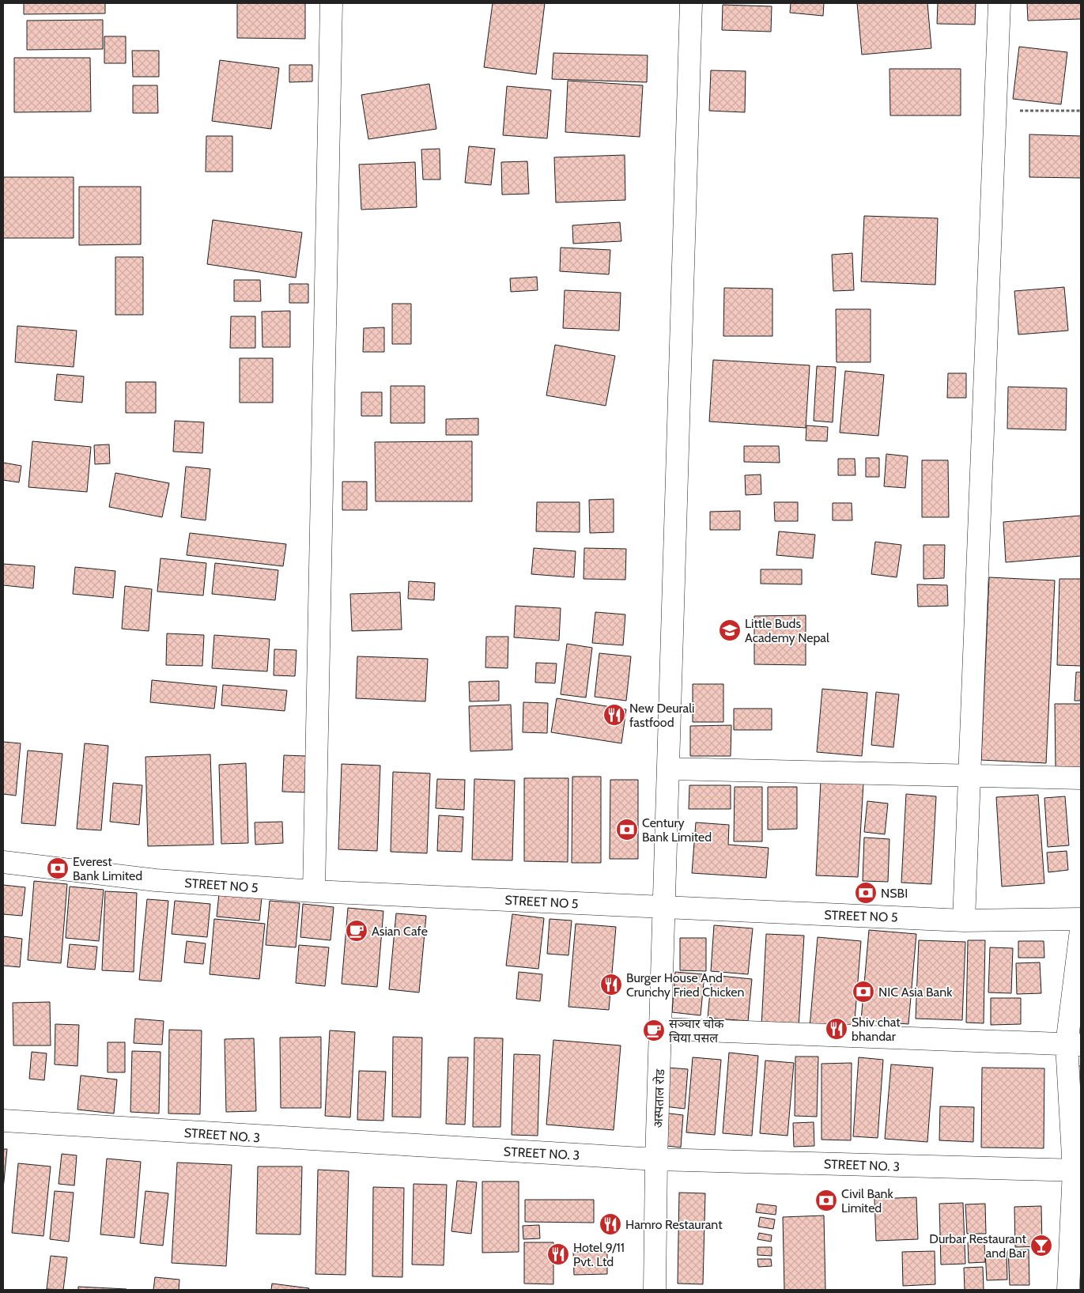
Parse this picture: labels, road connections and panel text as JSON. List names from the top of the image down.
{
  "streets": {
    "street": ["STREET NO 5", "अस्पताल रोड", "STREET NO. 3"]
  },
  "crossings": [
    ["STREET NO 5", "अस्पताल रोड"],
    ["अस्पताल रोड", "STREET NO. 3"]
  ],
  "places": {
    "school or university": ["Little Buds Academy Nepal"],
    "restaurant": [
      "New Deurali fastfood",
      "Burger House And Crunchy Fried Chicken",
      "Shiv chat bhandar",
      "Hamro Restaurant",
      "Hotel 9/11 Pvt. Ltd"
    ],
    "bank": [
      "Century Bank Limited",
      "Everest Bank Limited",
      "NSBI",
      "NIC Asia Bank",
      "Civil Bank Limited"
    ],
    "cafe": ["Asian Cafe", "सञ्चार चोक चिया पसल"],
    "bar": ["Durbar Restaurant and Bar"]
  }
}
